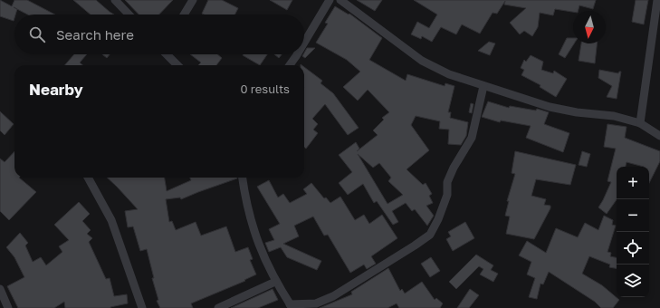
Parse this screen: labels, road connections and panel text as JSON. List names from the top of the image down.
{
  "north": "bottom",
  "page": {
    "search": "Search here",
    "heading": ["Nearby", "0 results"],
    "map_buttons": ["+", "−"]
  }
}
